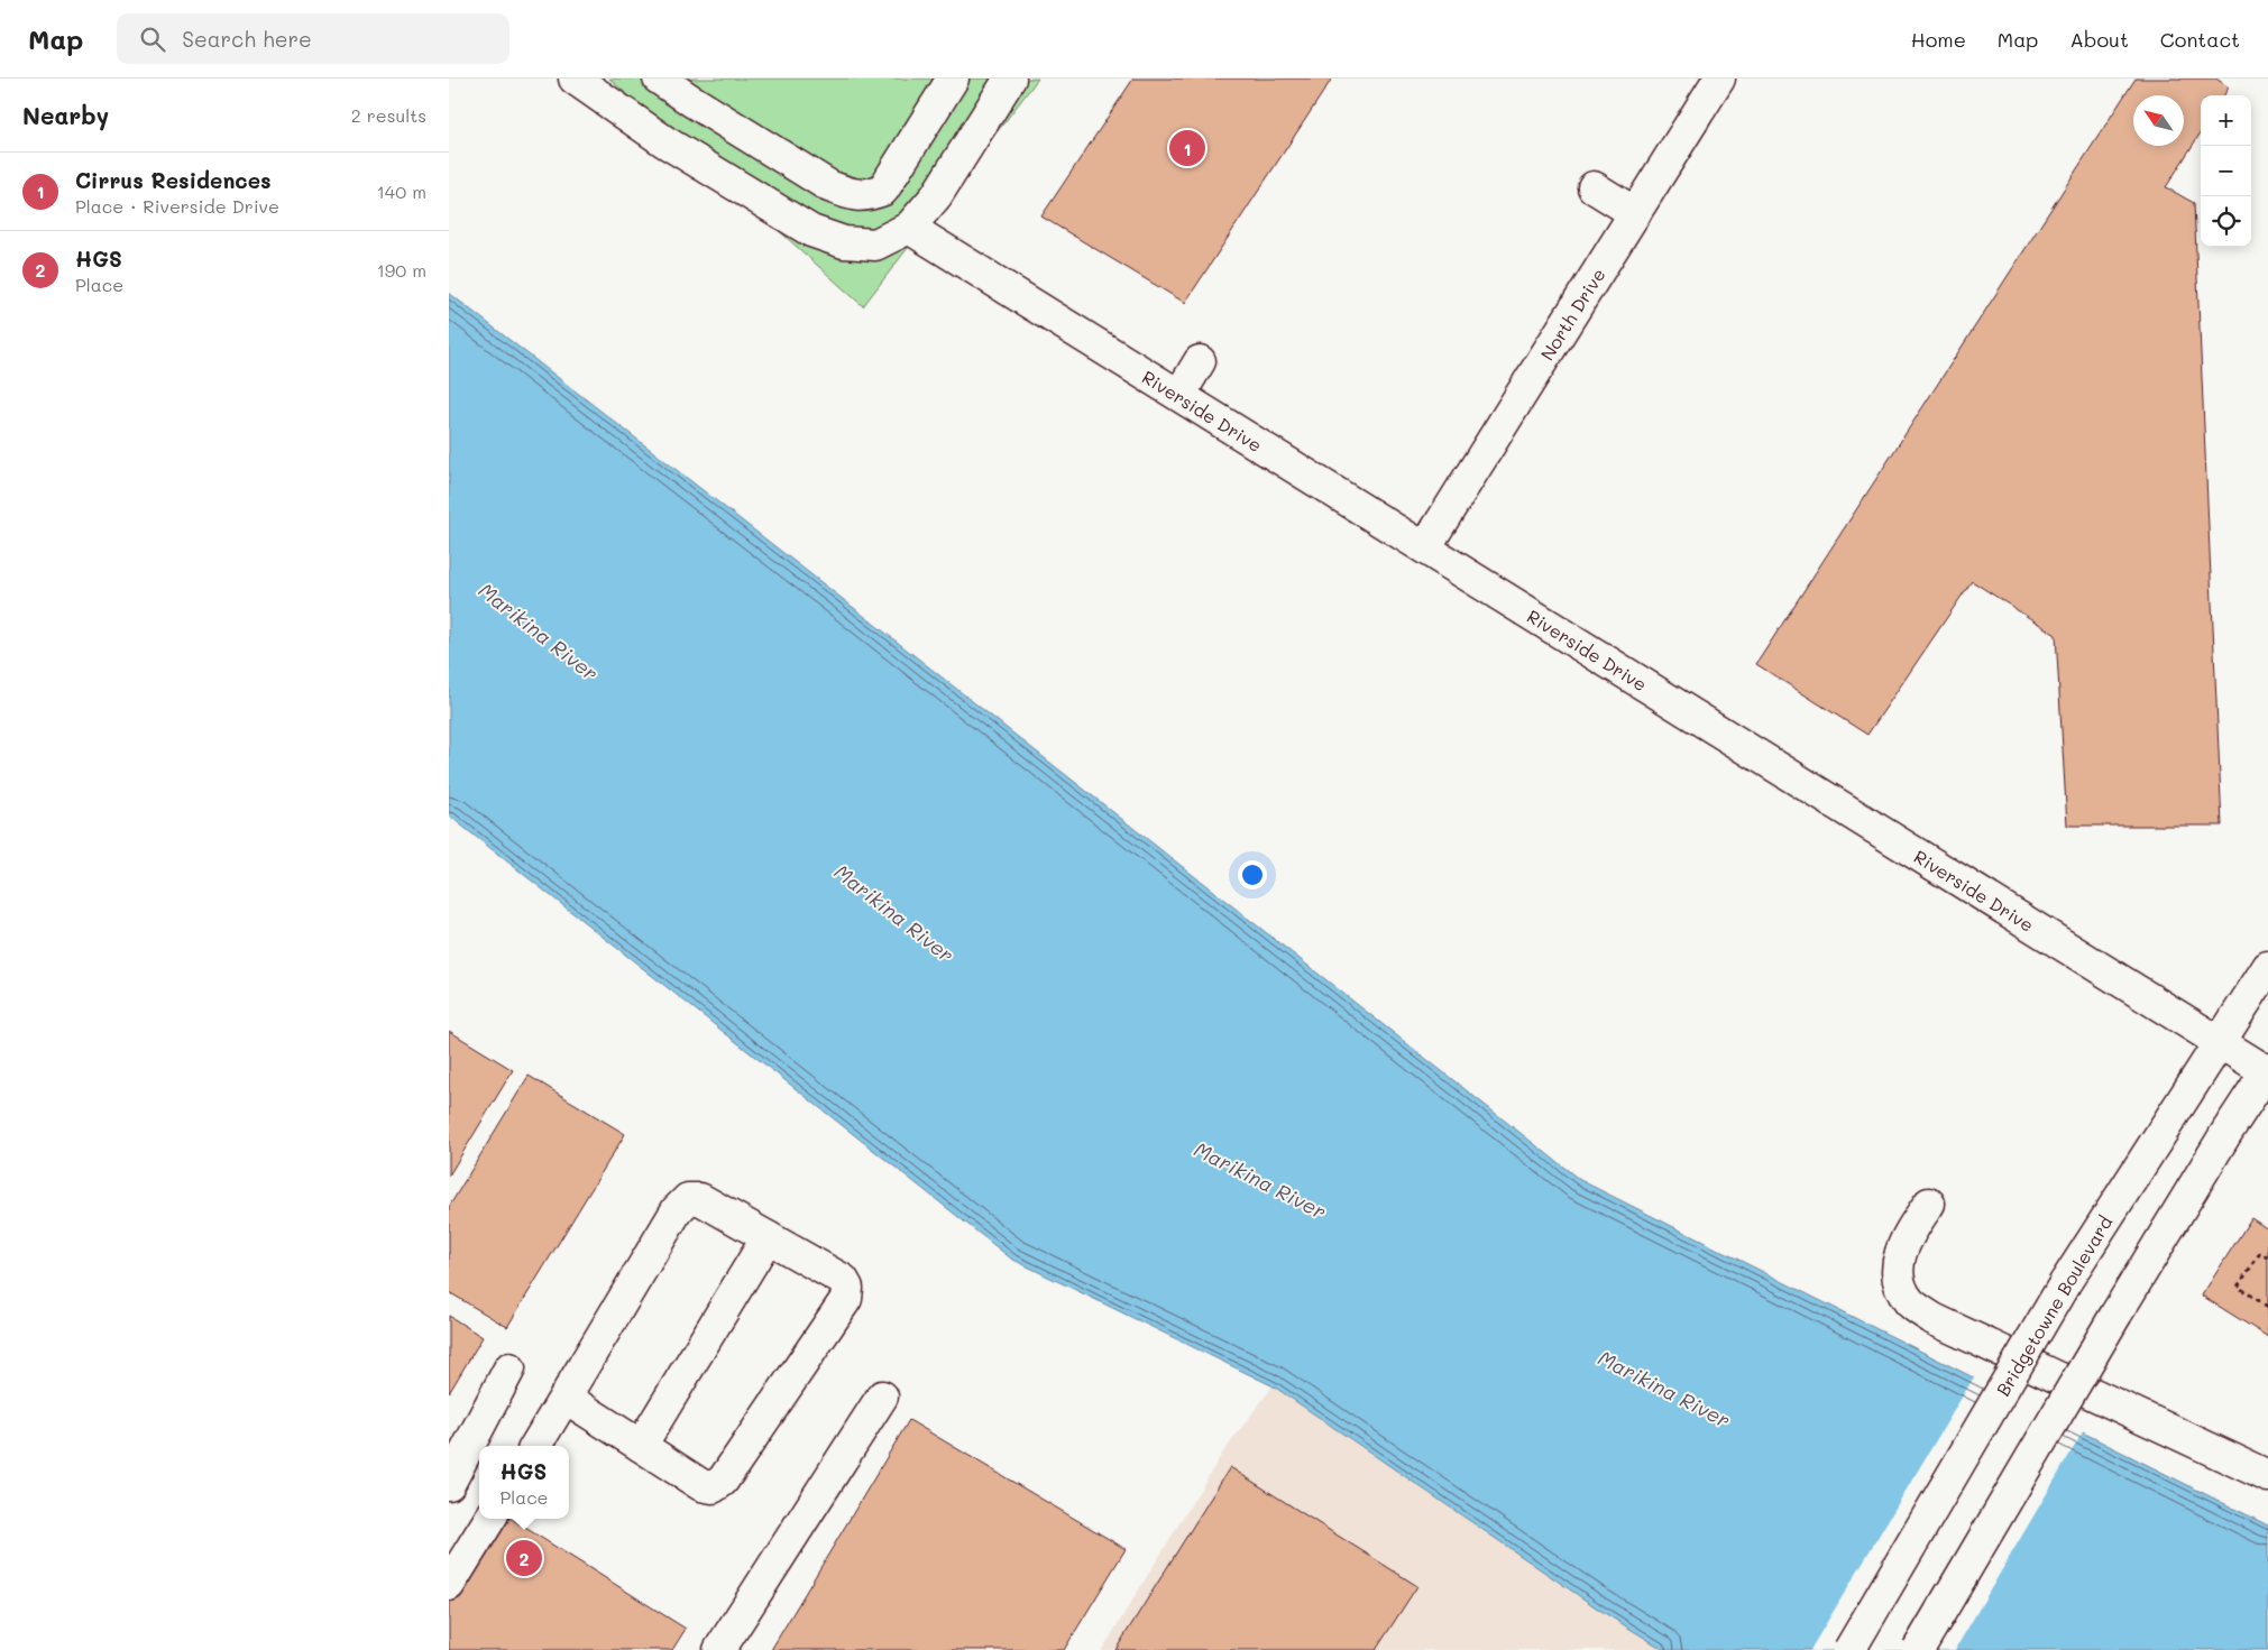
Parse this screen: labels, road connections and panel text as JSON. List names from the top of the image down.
{
  "streets": {
    "street": ["North Drive", "Riverside Drive", "Bridgetowne Boulevard"]
  },
  "crossings": [
    ["North Drive", "Riverside Drive"],
    ["Riverside Drive", "Bridgetowne Boulevard"]
  ],
  "water": ["Marikina River"],
  "north": "top left",
  "page": {
    "header": "Map",
    "search": "Search here",
    "nav": [
      "Home",
      "Map",
      "About",
      "Contact"
    ],
    "heading": ["Nearby", "2 results"],
    "map_buttons": ["+", "−"],
    "pins": ["1", "2"],
    "list": [
      {
        "mark": "1",
        "name": "Cirrus Residences",
        "note": "Place · Riverside Drive",
        "value": "140 m"
      },
      {
        "mark": "2",
        "name": "HGS",
        "note": "Place",
        "value": "190 m"
      }
    ],
    "popup": ["HGS", "Place"]
  }
}
